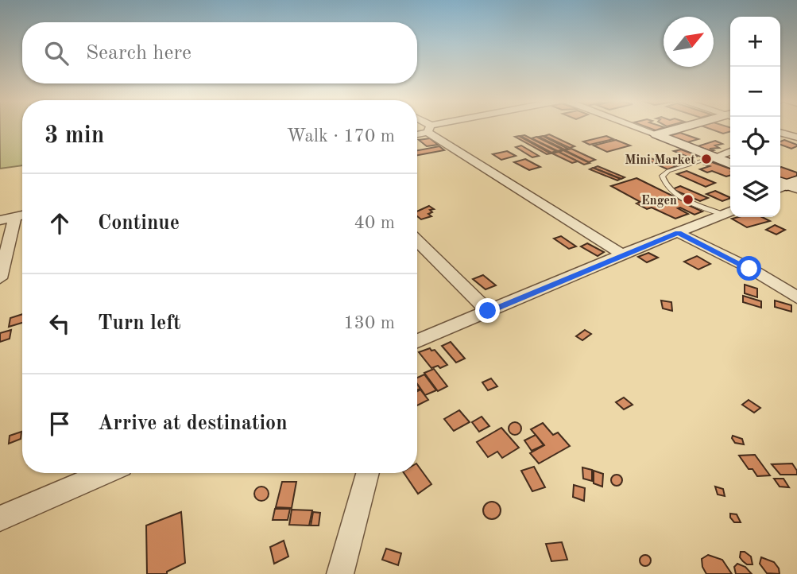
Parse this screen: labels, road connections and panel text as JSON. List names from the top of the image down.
{
  "places": ["Mini Market", "Engen"],
  "north": "top right",
  "page": {
    "map_buttons": ["+", "−"],
    "search": "Search here",
    "heading": ["3 min", "Walk · 170 m"],
    "list": [
      ["Continue", "40 m"],
      ["Turn left", "130 m"],
      "Arrive at destination"
    ]
  }
}
